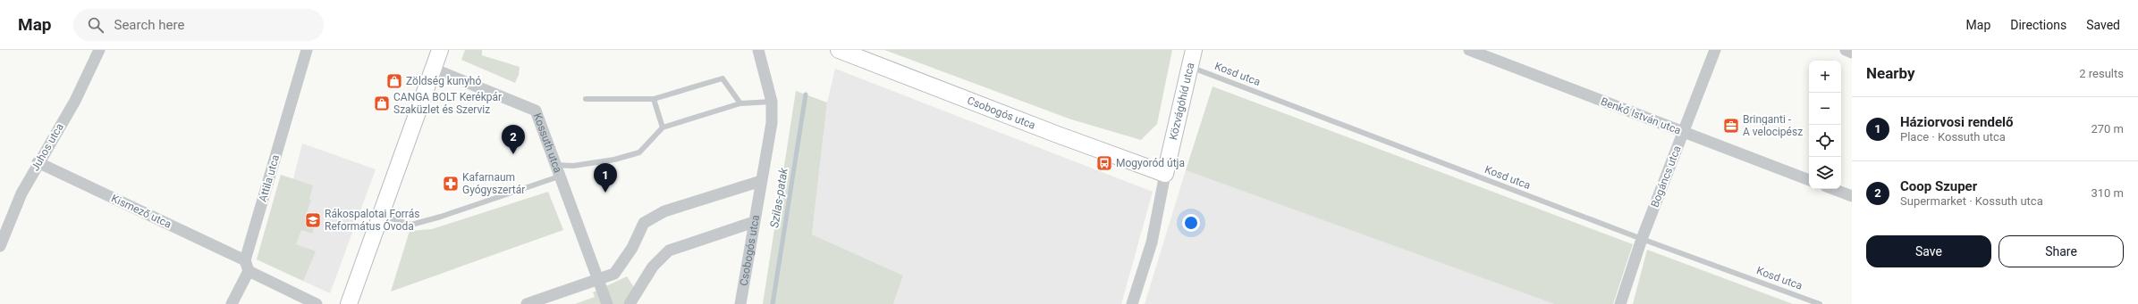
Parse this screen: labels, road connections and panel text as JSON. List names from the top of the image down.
{
  "streets": {
    "street": [
      "Közvágóhíd utca",
      "Csobogós utca",
      "Benkő István utca",
      "Kossuth utca",
      "Juhos utca",
      "Bogáncs utca",
      "Attila utca",
      "Kismező utca"
    ],
    "lane": ["Kosd utca"]
  },
  "crossings": [
    ["Kosd utca", "Közvágóhíd utca"],
    ["Kosd utca", "Bogáncs utca"],
    ["Közvágóhíd utca", "Csobogós utca"],
    ["Benkő István utca", "Bogáncs utca"],
    ["Juhos utca", "Kismező utca"],
    ["Attila utca", "Kismező utca"]
  ],
  "water": ["Szilas-patak"],
  "places": {
    "shop": ["Zöldség kunyhó", "CANGA BOLT Kerékpár Szaküzlet és Szerviz"],
    "office": ["Bringanti - A velocipész"],
    "bus stop": ["Mogyoród útja"],
    "pharmacy": ["Kafarnaum Gyógyszertár"],
    "school or university": ["Rákospalotai Forrás Református Óvoda"]
  },
  "page": {
    "header": "Map",
    "search": "Search here",
    "nav": ["Map", "Directions", "Saved"],
    "heading": ["Nearby", "2 results"],
    "map_buttons": ["+", "−"],
    "list": [
      {
        "mark": "1",
        "name": "Háziorvosi rendelő",
        "note": "Place · Kossuth utca",
        "value": "270 m"
      },
      {
        "mark": "2",
        "name": "Coop Szuper",
        "note": "Supermarket · Kossuth utca",
        "value": "310 m"
      }
    ],
    "pins": ["2", "1"],
    "buttons": ["Save", "Share"]
  }
}
